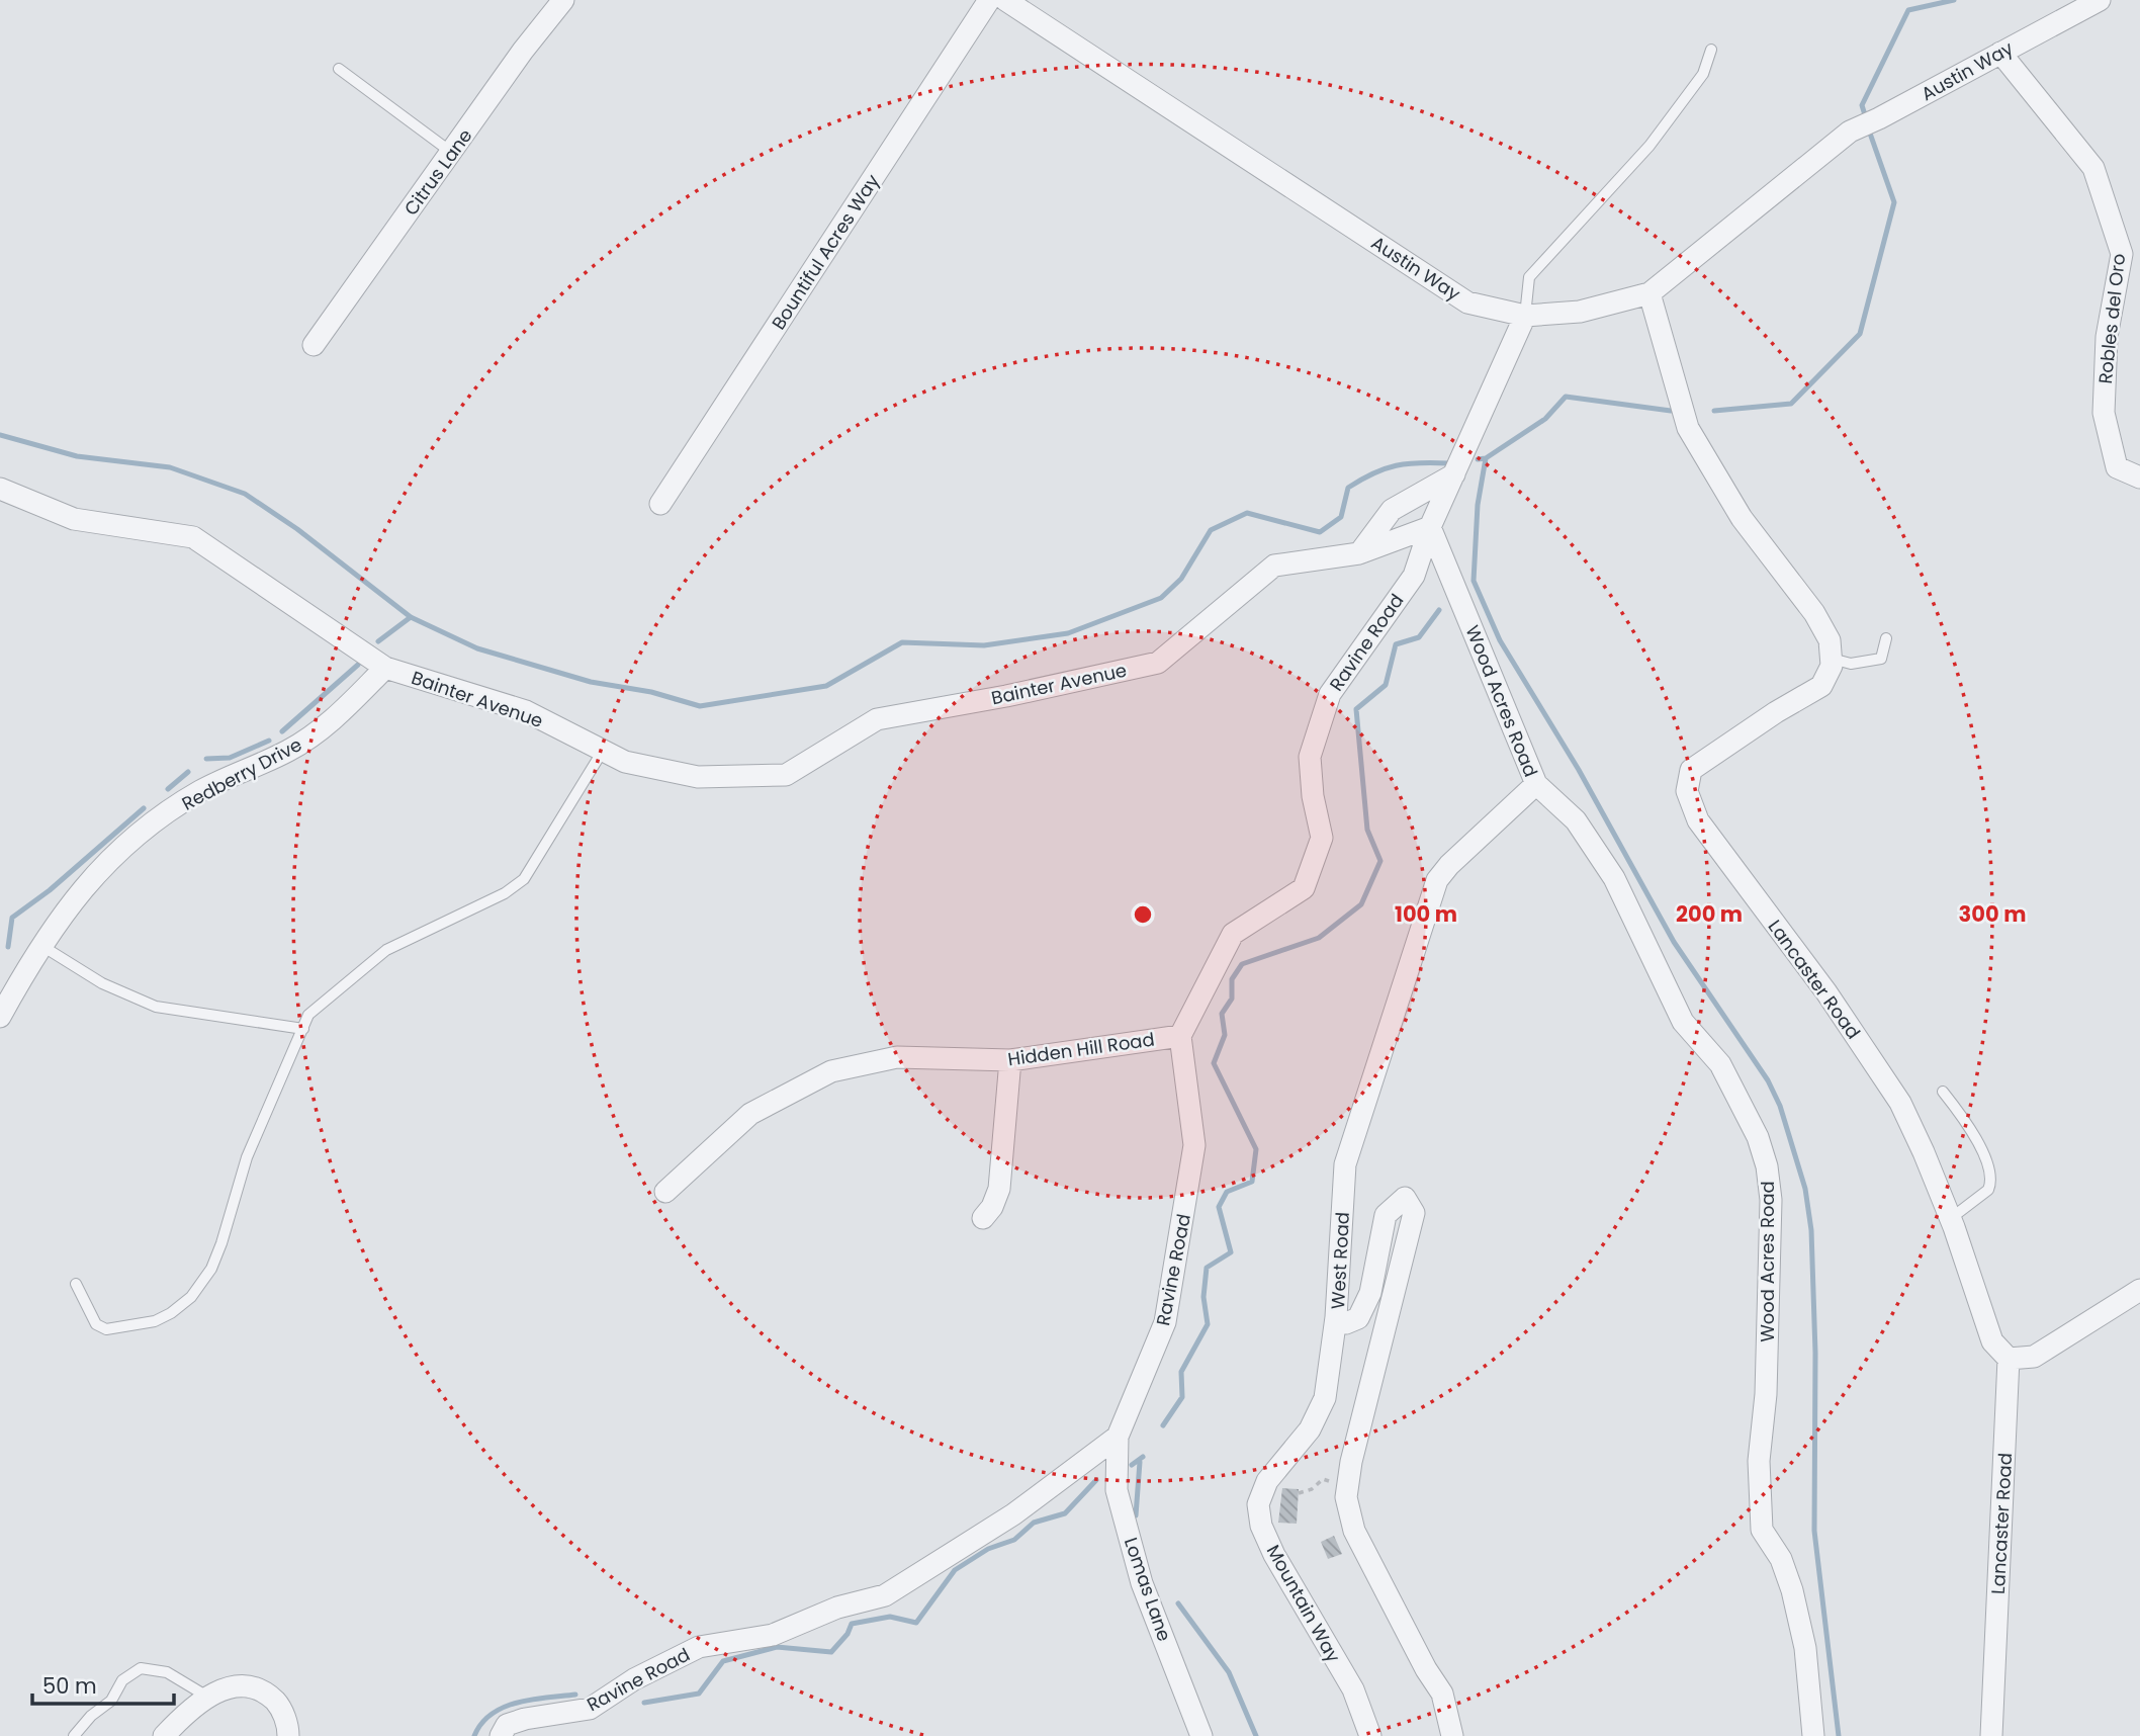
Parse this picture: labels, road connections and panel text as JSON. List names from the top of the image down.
{
  "streets": {
    "street": [
      "Austin Way",
      "Citrus Lane",
      "Bountiful Acres Way",
      "Robles del Oro",
      "Ravine Road",
      "Bainter Avenue",
      "Wood Acres Road",
      "Redberry Drive",
      "Lancaster Road",
      "Hidden Hill Road",
      "West Road",
      "Lomas Lane",
      "Mountain Way"
    ]
  },
  "crossings": [
    ["Austin Way", "Robles del Oro"],
    ["Ravine Road", "Bainter Avenue"],
    ["Ravine Road", "Wood Acres Road"],
    ["Ravine Road", "Hidden Hill Road"],
    ["Ravine Road", "Lomas Lane"],
    ["Bainter Avenue", "Wood Acres Road"],
    ["Bainter Avenue", "Redberry Drive"],
    ["Wood Acres Road", "West Road"],
    ["West Road", "Mountain Way"]
  ],
  "scale_bar": "50 m",
  "rings": ["100 m", "200 m", "300 m"]
}
